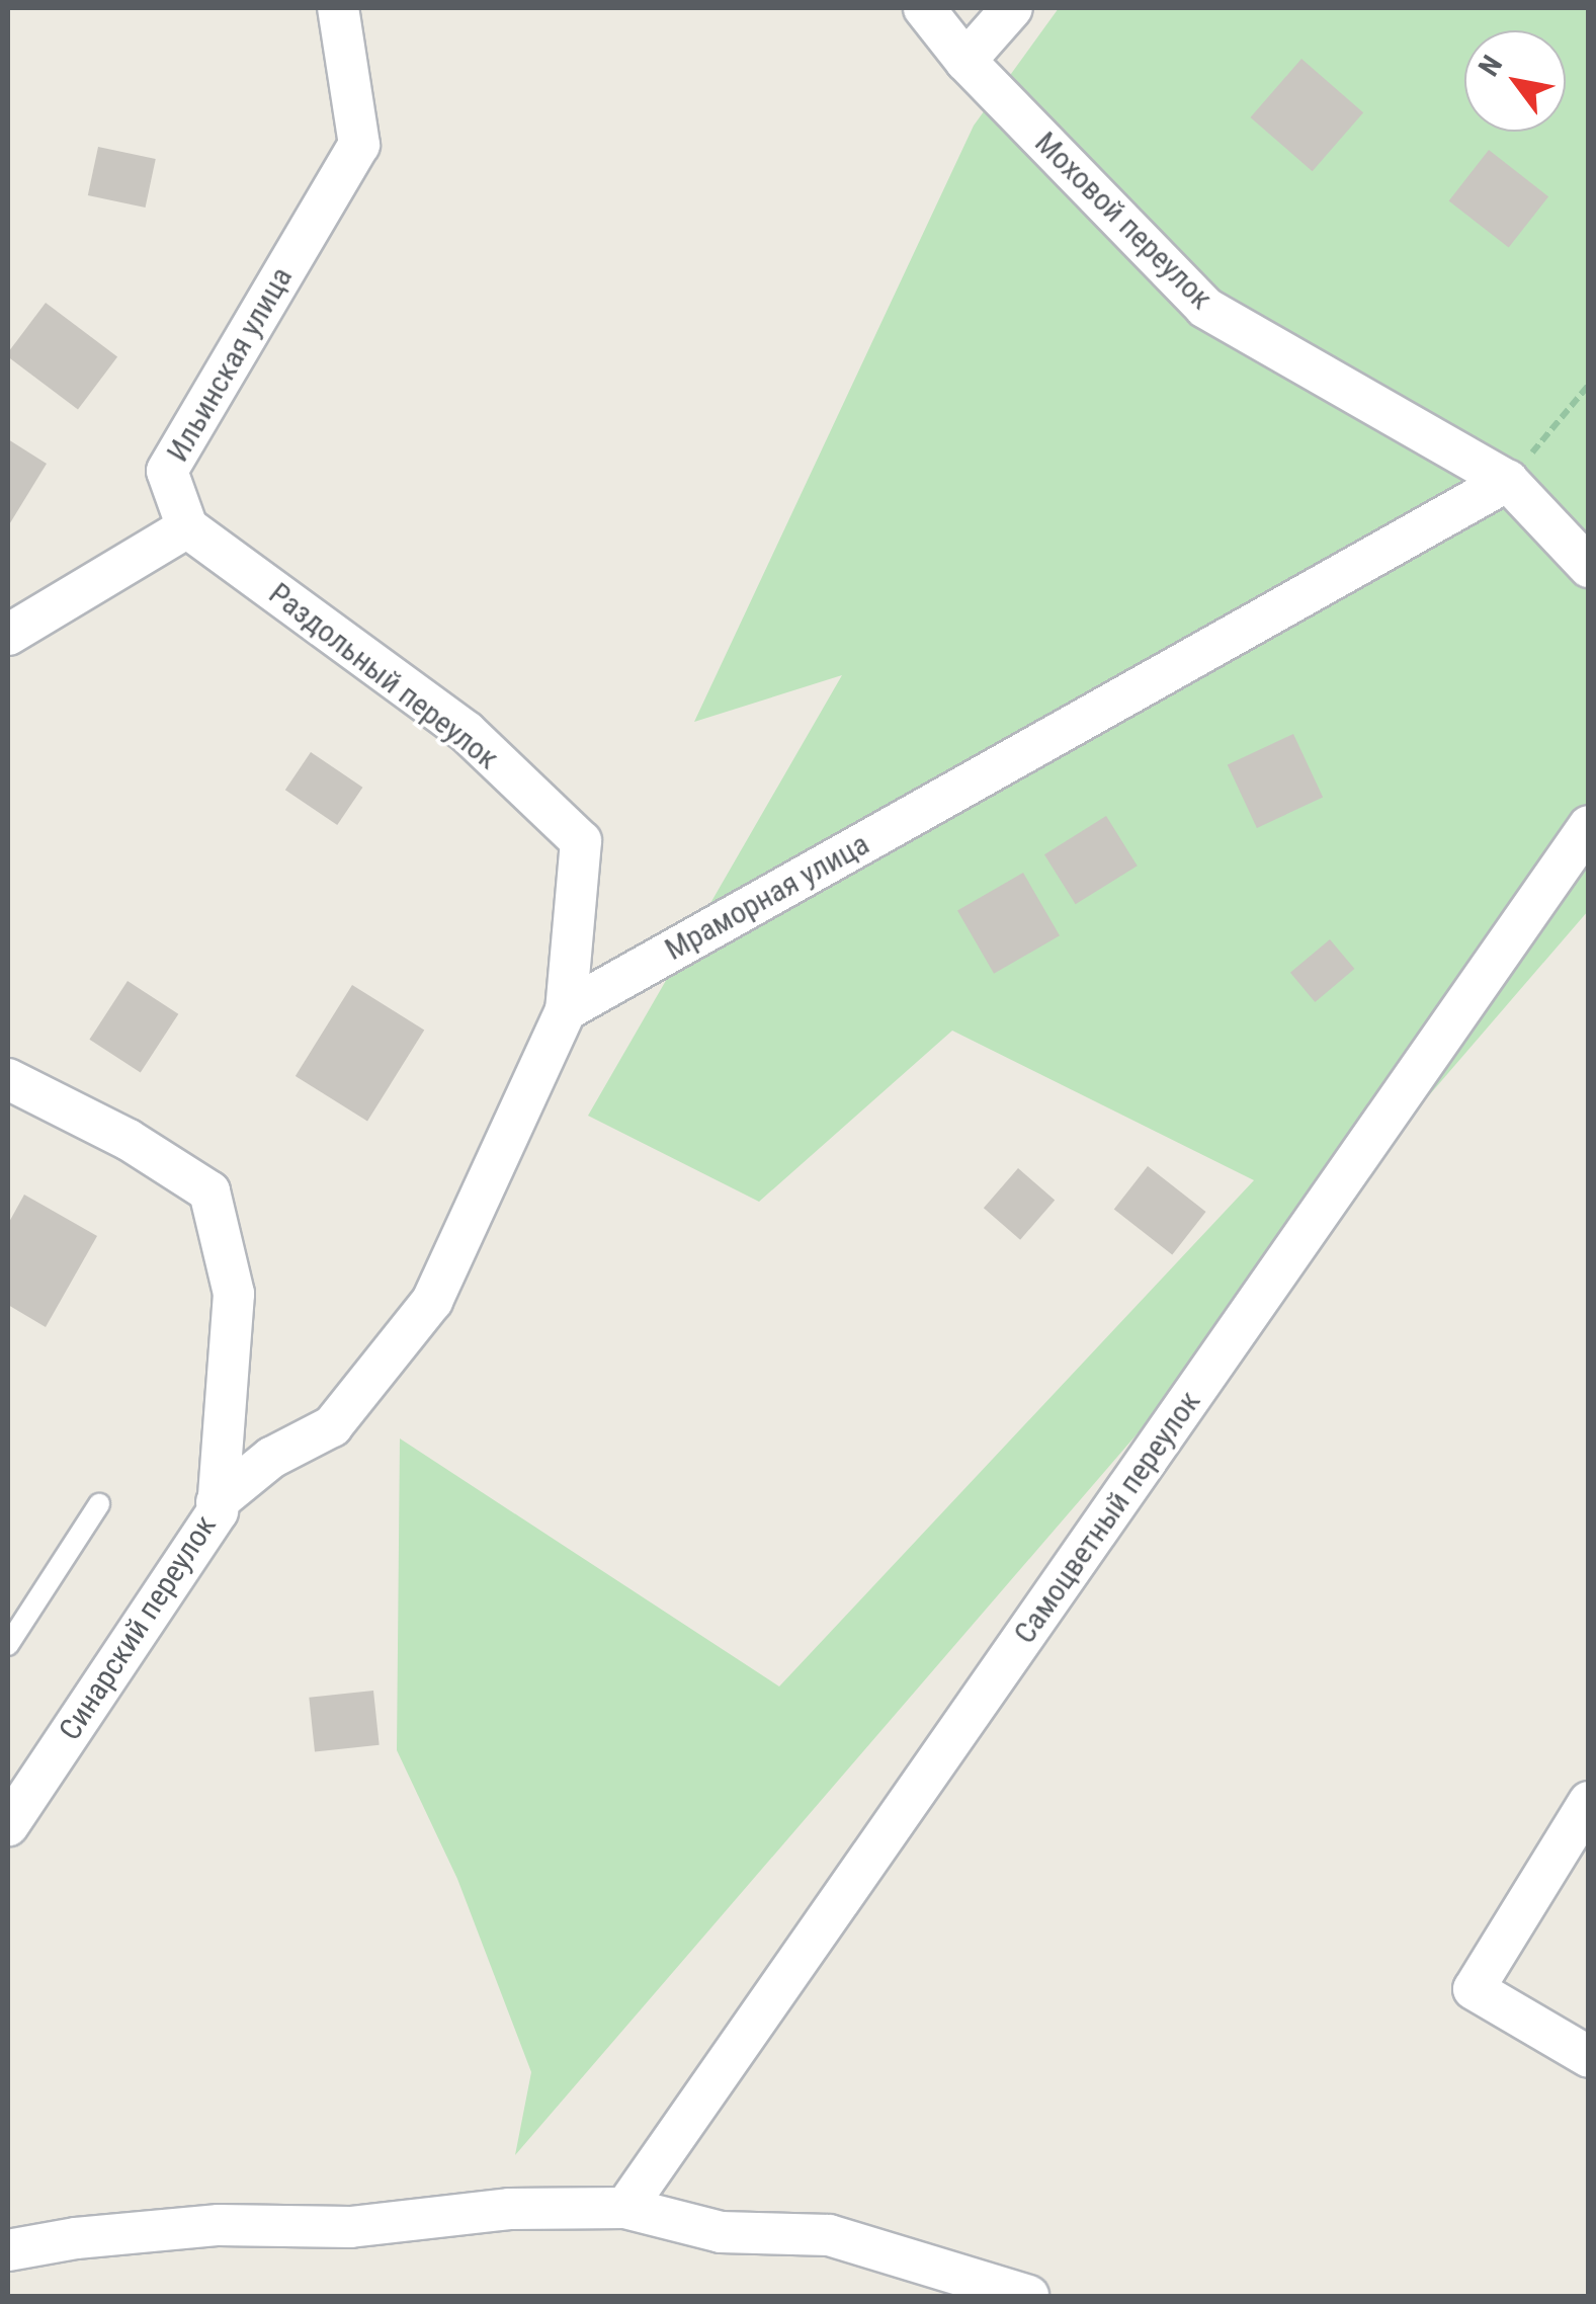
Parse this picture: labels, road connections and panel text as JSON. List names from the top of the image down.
{
  "streets": {
    "street": [
      "Моховой переулок",
      "Ильинская улица",
      "Раздольный переулок",
      "Мраморная улица",
      "Самоцветный переулок",
      "Синарский переулок"
    ]
  },
  "crossings": [
    ["Моховой переулок", "Мраморная улица"],
    ["Ильинская улица", "Раздольный переулок"],
    ["Раздольный переулок", "Мраморная улица"]
  ],
  "north": "top left"
}
